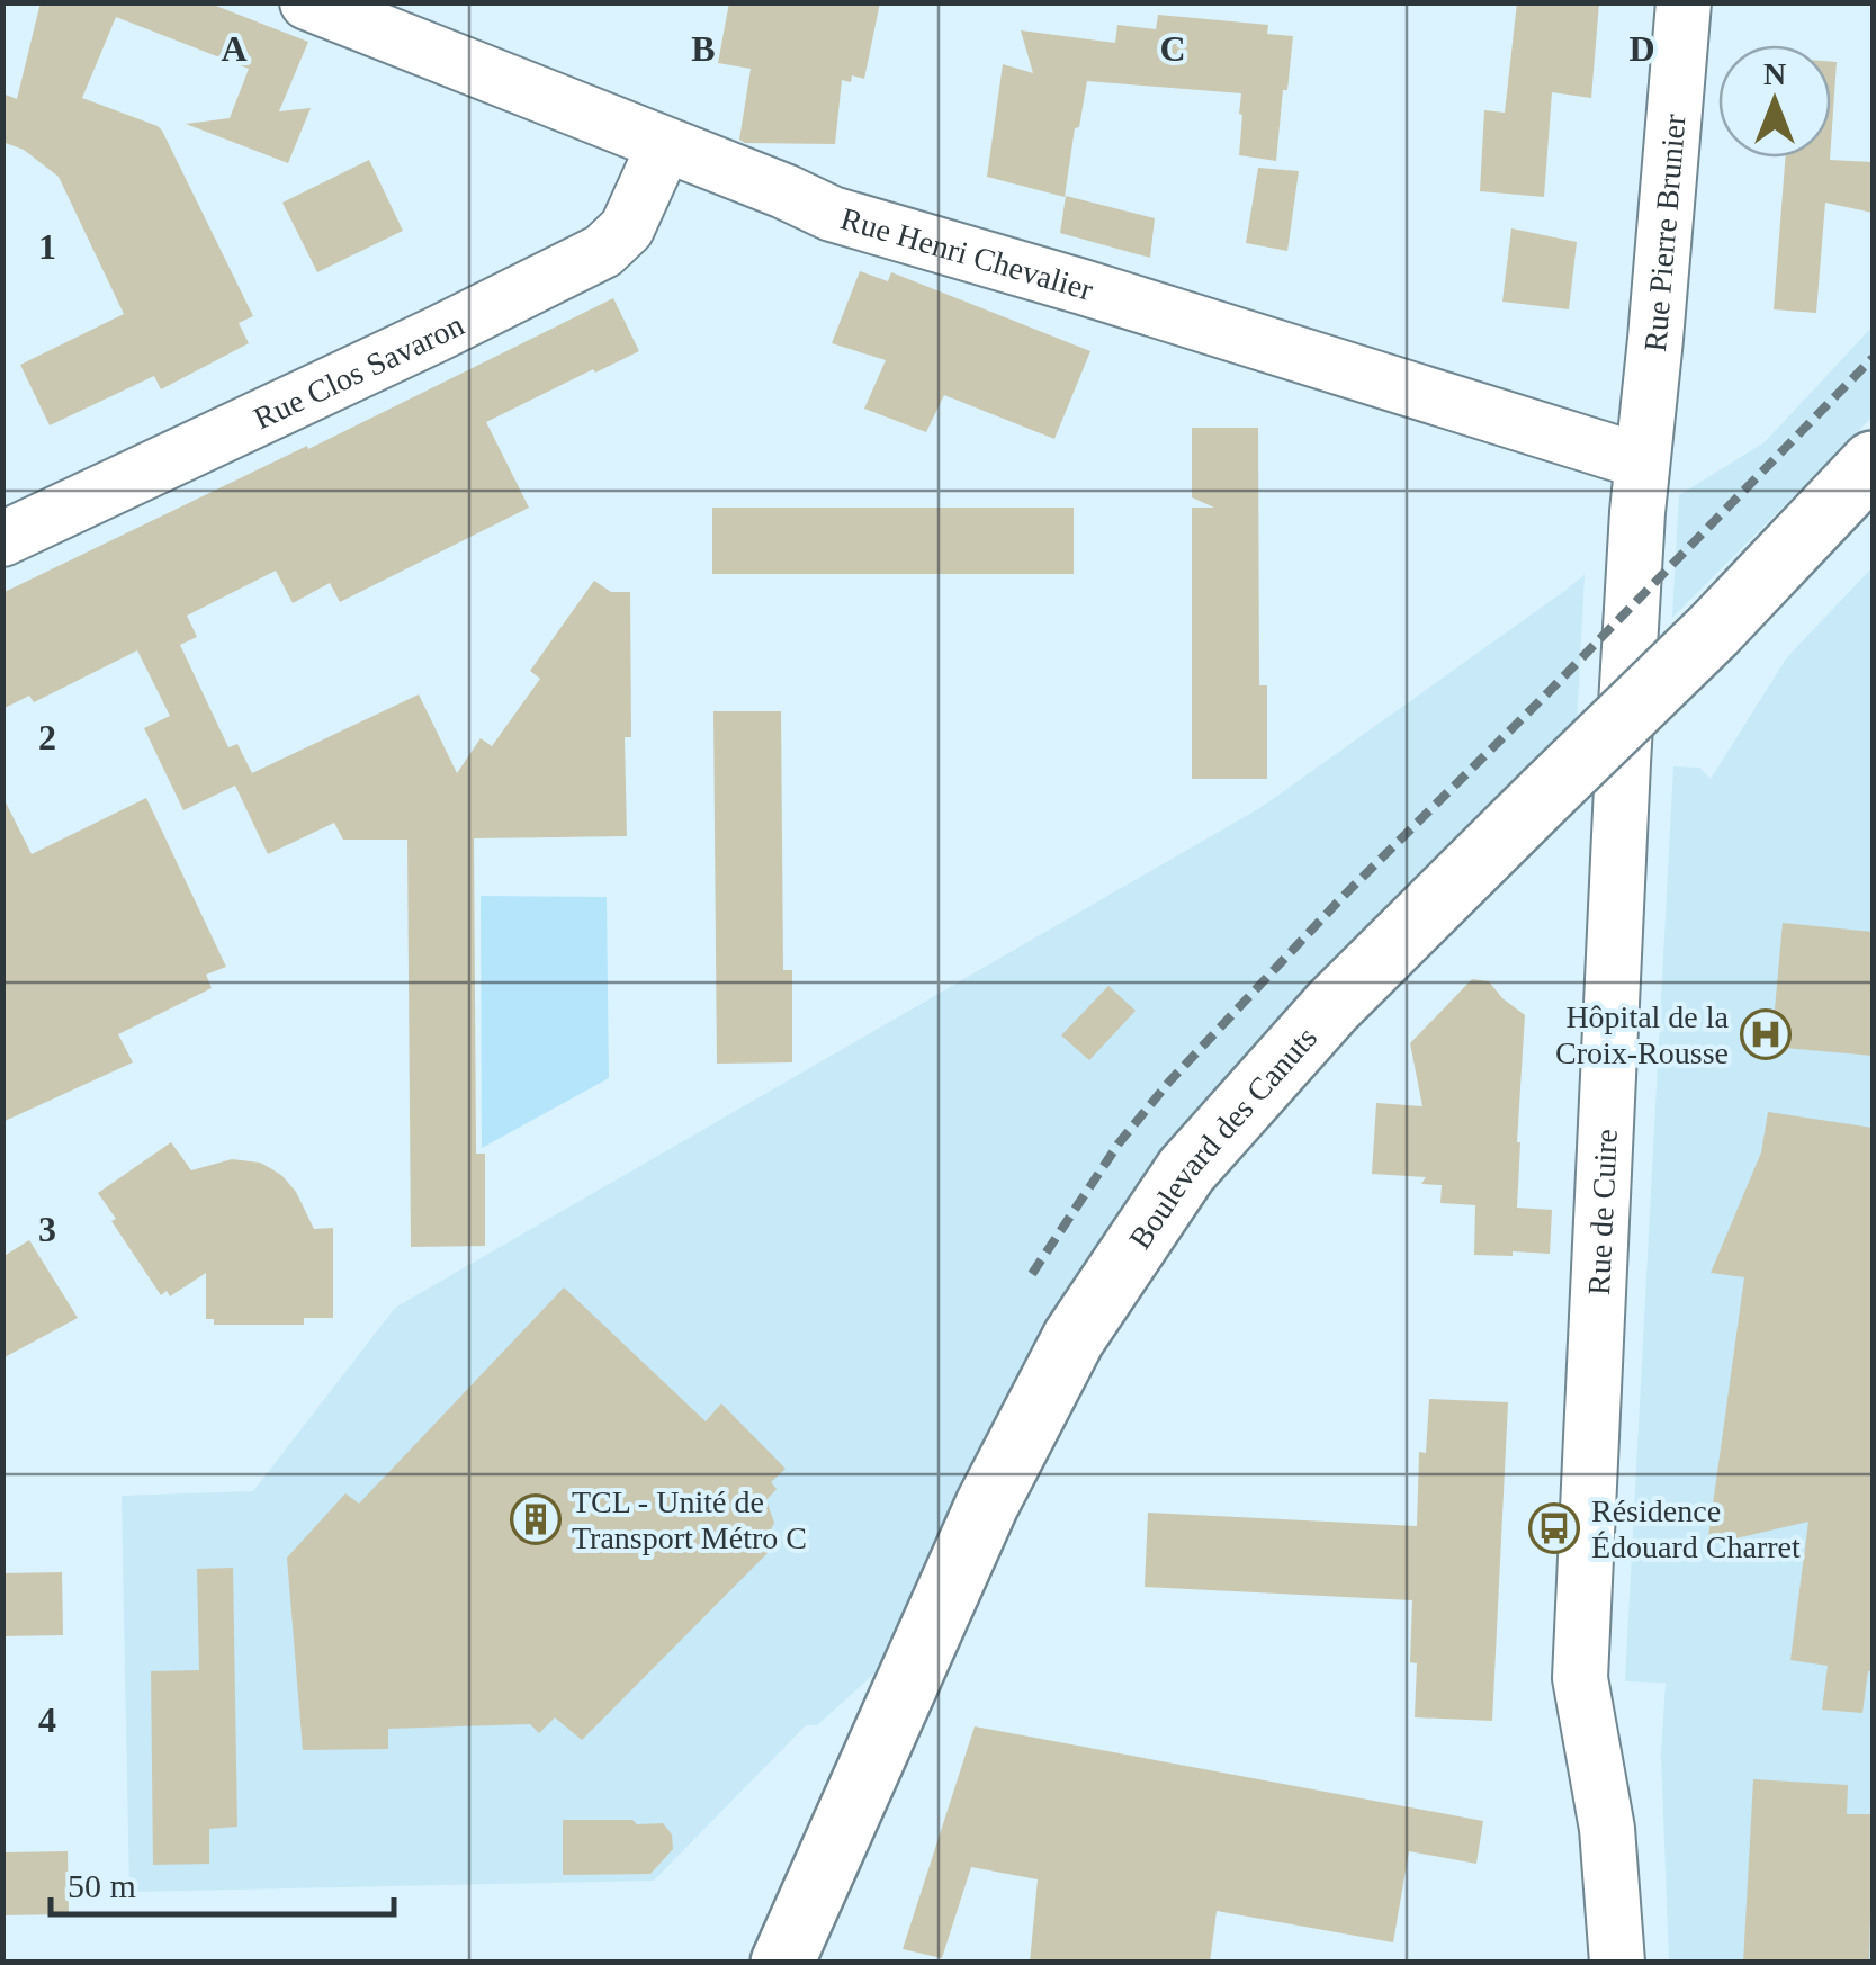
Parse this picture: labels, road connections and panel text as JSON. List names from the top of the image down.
{
  "streets": {
    "main road": ["Boulevard des Canuts"],
    "street": [
      "Rue Pierre Brunier",
      "Rue Henri Chevalier",
      "Rue Clos Savaron",
      "Rue de Cuire"
    ]
  },
  "crossings": [
    ["Rue Pierre Brunier", "Rue Henri Chevalier"],
    ["Rue Pierre Brunier", "Rue de Cuire"],
    ["Rue Henri Chevalier", "Rue Clos Savaron"],
    ["Rue Henri Chevalier", "Rue de Cuire"]
  ],
  "places": {
    "hospital": ["Hôpital de la Croix-Rousse"],
    "building": ["TCL - Unité de Transport Métro C"],
    "bus stop": ["Résidence Édouard Charret"]
  },
  "scale_bar": "50 m",
  "north": "top",
  "grid": {
    "columns": [
      "A",
      "B",
      "C",
      "D"
    ],
    "rows": [
      "1",
      "2",
      "3",
      "4"
    ]
  }
}
